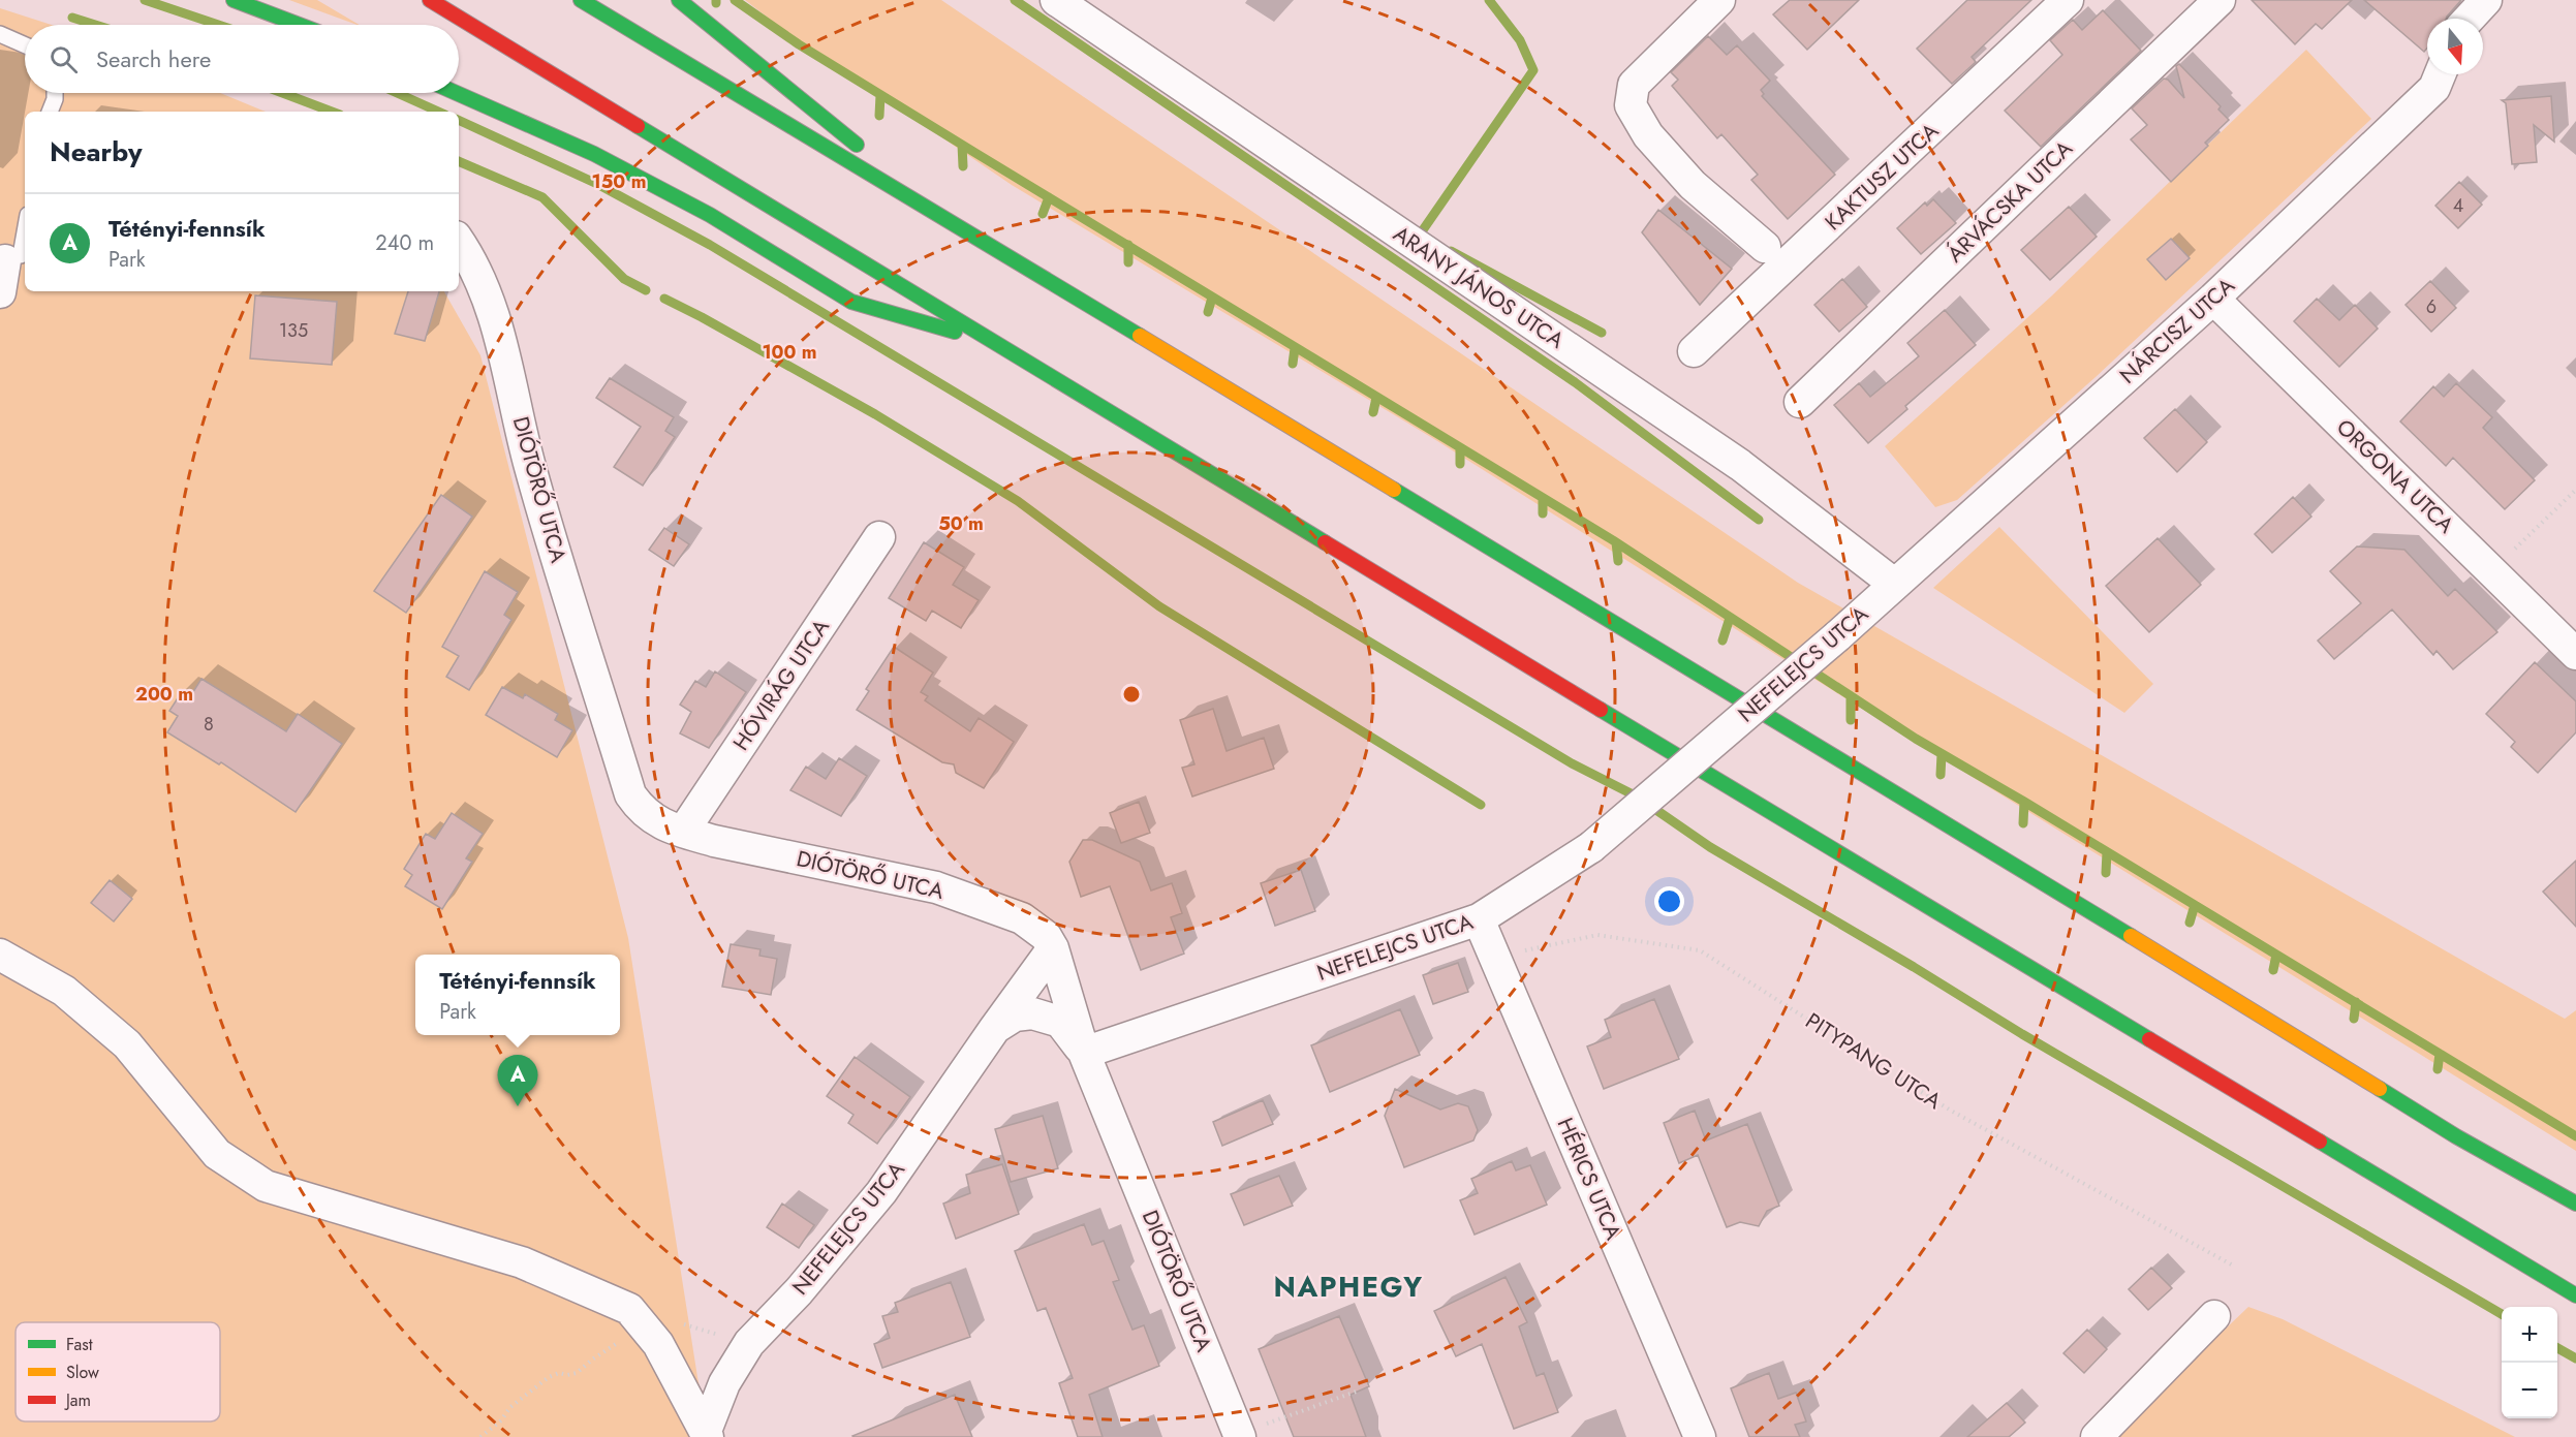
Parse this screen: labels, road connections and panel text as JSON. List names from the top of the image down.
{
  "streets": {
    "street": [
      "KAKTUSZ UTCA",
      "ÁRVÁCSKA UTCA",
      "ARANY JÁNOS UTCA",
      "NÁRCISZ UTCA",
      "ORGONA UTCA",
      "DIÓTÖRŐ UTCA",
      "NEFELEJCS UTCA",
      "HÓVIRÁG UTCA",
      "HÉRICS UTCA"
    ],
    "path": ["PITYPANG UTCA"]
  },
  "crossings": [
    ["ARANY JÁNOS UTCA", "NÁRCISZ UTCA"],
    ["ARANY JÁNOS UTCA", "NEFELEJCS UTCA"],
    ["NÁRCISZ UTCA", "ORGONA UTCA"],
    ["NÁRCISZ UTCA", "NEFELEJCS UTCA"],
    ["DIÓTÖRŐ UTCA", "NEFELEJCS UTCA"],
    ["DIÓTÖRŐ UTCA", "HÓVIRÁG UTCA"],
    ["NEFELEJCS UTCA", "HÉRICS UTCA"],
    ["PITYPANG UTCA", "HÉRICS UTCA"]
  ],
  "districts": ["NAPHEGY"],
  "house_numbers": [
    "4",
    "6",
    "135",
    "8"
  ],
  "legend": ["Fast", "Slow", "Jam"],
  "north": "bottom",
  "page": {
    "search": "Search here",
    "heading": "Nearby",
    "list": [
      {
        "mark": "A",
        "name": "Tétényi-fennsík",
        "note": "Park",
        "value": "240 m"
      }
    ],
    "popup": ["Tétényi-fennsík", "Park"],
    "pins": "A",
    "map_buttons": ["+", "−"]
  },
  "rings": [
    "150 m",
    "100 m",
    "50 m",
    "200 m"
  ]
}
